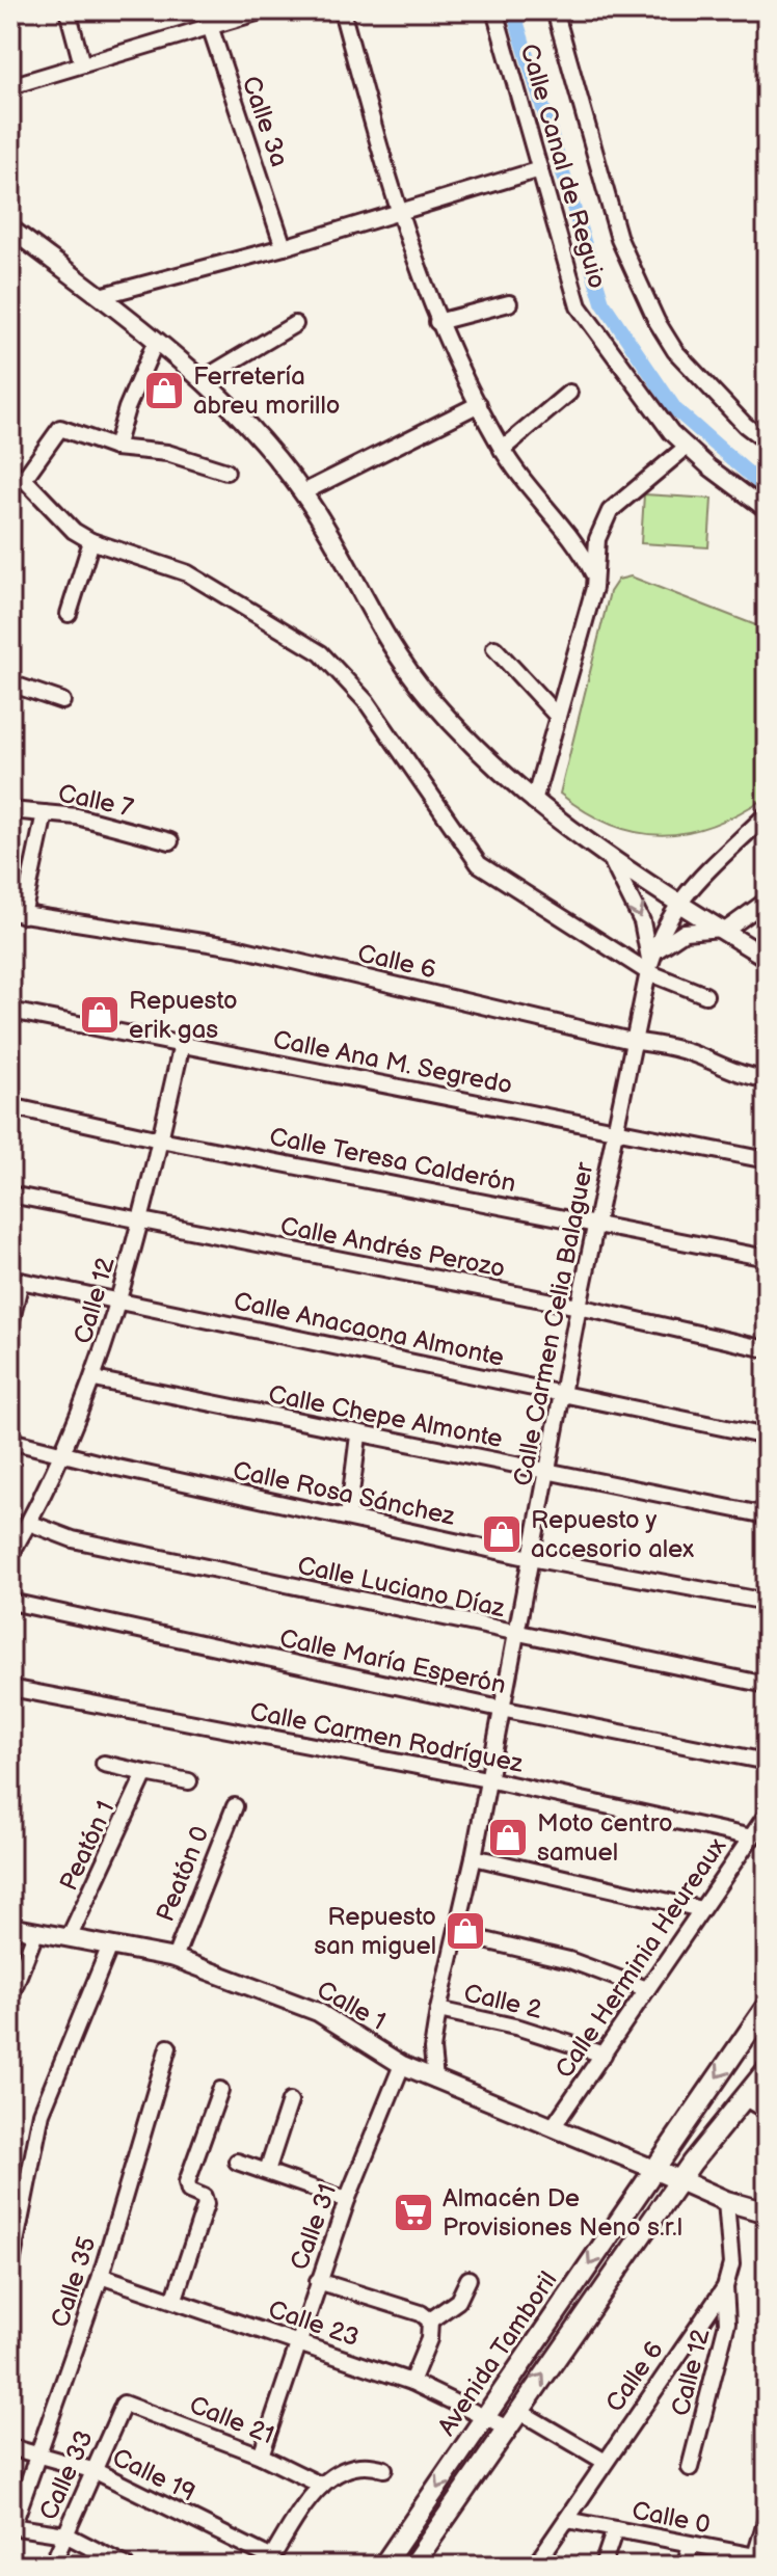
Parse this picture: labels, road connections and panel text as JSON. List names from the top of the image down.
{
  "streets": {
    "main road": ["Avenida Tamboril"],
    "street": [
      "Calle 3a",
      "Calle Canal de Reguio",
      "Calle 7",
      "Calle 6",
      "Calle Ana M. Segredo",
      "Calle Teresa Calderón",
      "Calle Andrés Perozo",
      "Calle 12",
      "Calle Carmen Celia Balaguer",
      "Calle Anacaona Almonte",
      "Calle Chepe Almonte",
      "Calle Rosa Sánchez",
      "Calle Luciano Díaz",
      "Calle María Esperón",
      "Calle Carmen Rodríguez",
      "Peatón 1",
      "Peatón 0",
      "Calle Herminia Heureaux",
      "Calle 2",
      "Calle 1",
      "Calle 31",
      "Calle 35",
      "Calle 23",
      "Calle 21",
      "Calle 33",
      "Calle 19",
      "Calle 0"
    ]
  },
  "crossings": [
    ["Calle 6", "Calle 12"],
    ["Calle 6", "Calle Carmen Celia Balaguer"],
    ["Calle 6", "Calle 0"],
    ["Calle Ana M. Segredo", "Calle 12"],
    ["Calle Ana M. Segredo", "Calle Carmen Celia Balaguer"],
    ["Calle Teresa Calderón", "Calle 12"],
    ["Calle Teresa Calderón", "Calle Carmen Celia Balaguer"],
    ["Calle Andrés Perozo", "Calle 12"],
    ["Calle Andrés Perozo", "Calle Carmen Celia Balaguer"],
    ["Calle 12", "Calle Anacaona Almonte"],
    ["Calle 12", "Calle Chepe Almonte"],
    ["Calle 12", "Calle Rosa Sánchez"],
    ["Calle 12", "Calle Luciano Díaz"],
    ["Calle Carmen Celia Balaguer", "Calle Anacaona Almonte"],
    ["Calle Carmen Celia Balaguer", "Calle Chepe Almonte"],
    ["Calle Carmen Celia Balaguer", "Calle Rosa Sánchez"],
    ["Calle Carmen Celia Balaguer", "Calle Luciano Díaz"],
    ["Calle Carmen Celia Balaguer", "Calle María Esperón"],
    ["Calle Carmen Celia Balaguer", "Calle Carmen Rodríguez"],
    ["Calle Carmen Celia Balaguer", "Calle 2"],
    ["Calle Carmen Celia Balaguer", "Calle 1"],
    ["Calle Carmen Rodríguez", "Calle Herminia Heureaux"],
    ["Peatón 1", "Calle 1"],
    ["Peatón 0", "Calle 1"],
    ["Calle Herminia Heureaux", "Calle 2"],
    ["Calle Herminia Heureaux", "Calle 1"],
    ["Calle 1", "Calle 31"],
    ["Calle 1", "Avenida Tamboril"],
    ["Calle 31", "Calle 23"],
    ["Calle 31", "Calle 21"],
    ["Calle 35", "Calle 23"],
    ["Calle 35", "Calle 19"],
    ["Calle 23", "Avenida Tamboril"],
    ["Calle 21", "Calle 33"],
    ["Calle 33", "Calle 19"]
  ],
  "places": {
    "shop": [
      "Ferretería abreu morillo",
      "Repuesto erik gas",
      "Repuesto y accesorio alex",
      "Moto centro samuel",
      "Repuesto san miguel"
    ],
    "supermarket": ["Almacén De Provisiones Neno s.r.l"]
  }
}
